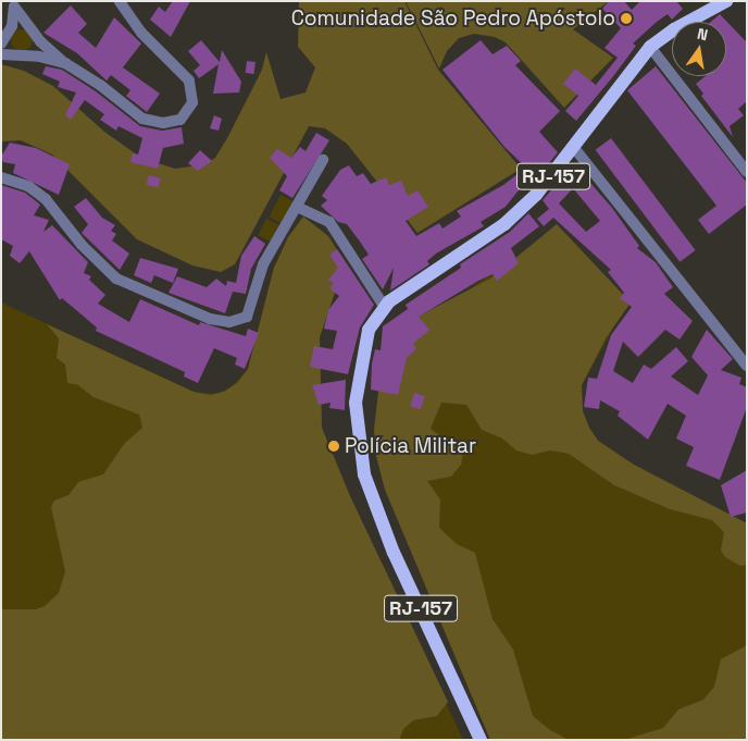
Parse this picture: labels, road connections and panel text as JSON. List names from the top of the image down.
{
  "streets": {
    "main road": ["RJ-157"]
  },
  "places": ["Comunidade São Pedro Apóstolo", "Polícia Militar"],
  "north": "top"
}
